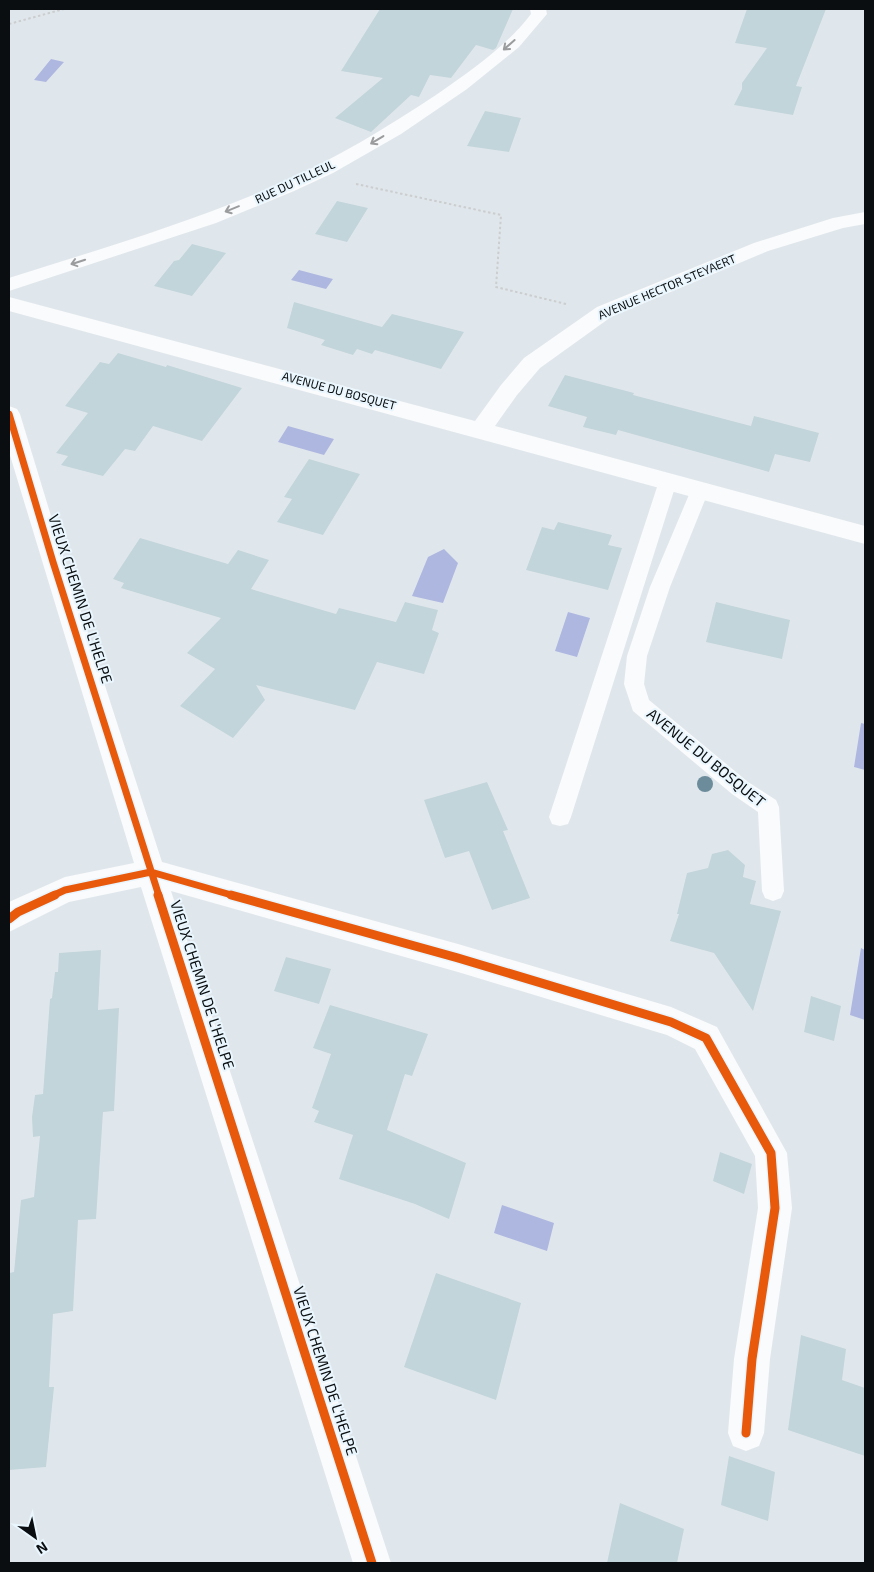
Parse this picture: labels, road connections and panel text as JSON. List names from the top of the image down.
{
  "streets": {
    "street": [
      "RUE DU TILLEUL",
      "AVENUE HECTOR STEYAERT",
      "AVENUE DU BOSQUET",
      "VIEUX CHEMIN DE L'HELPE"
    ]
  },
  "crossings": [
    ["AVENUE HECTOR STEYAERT", "AVENUE DU BOSQUET"]
  ],
  "one_way": ["RUE DU TILLEUL"],
  "north": "bottom right"
}
